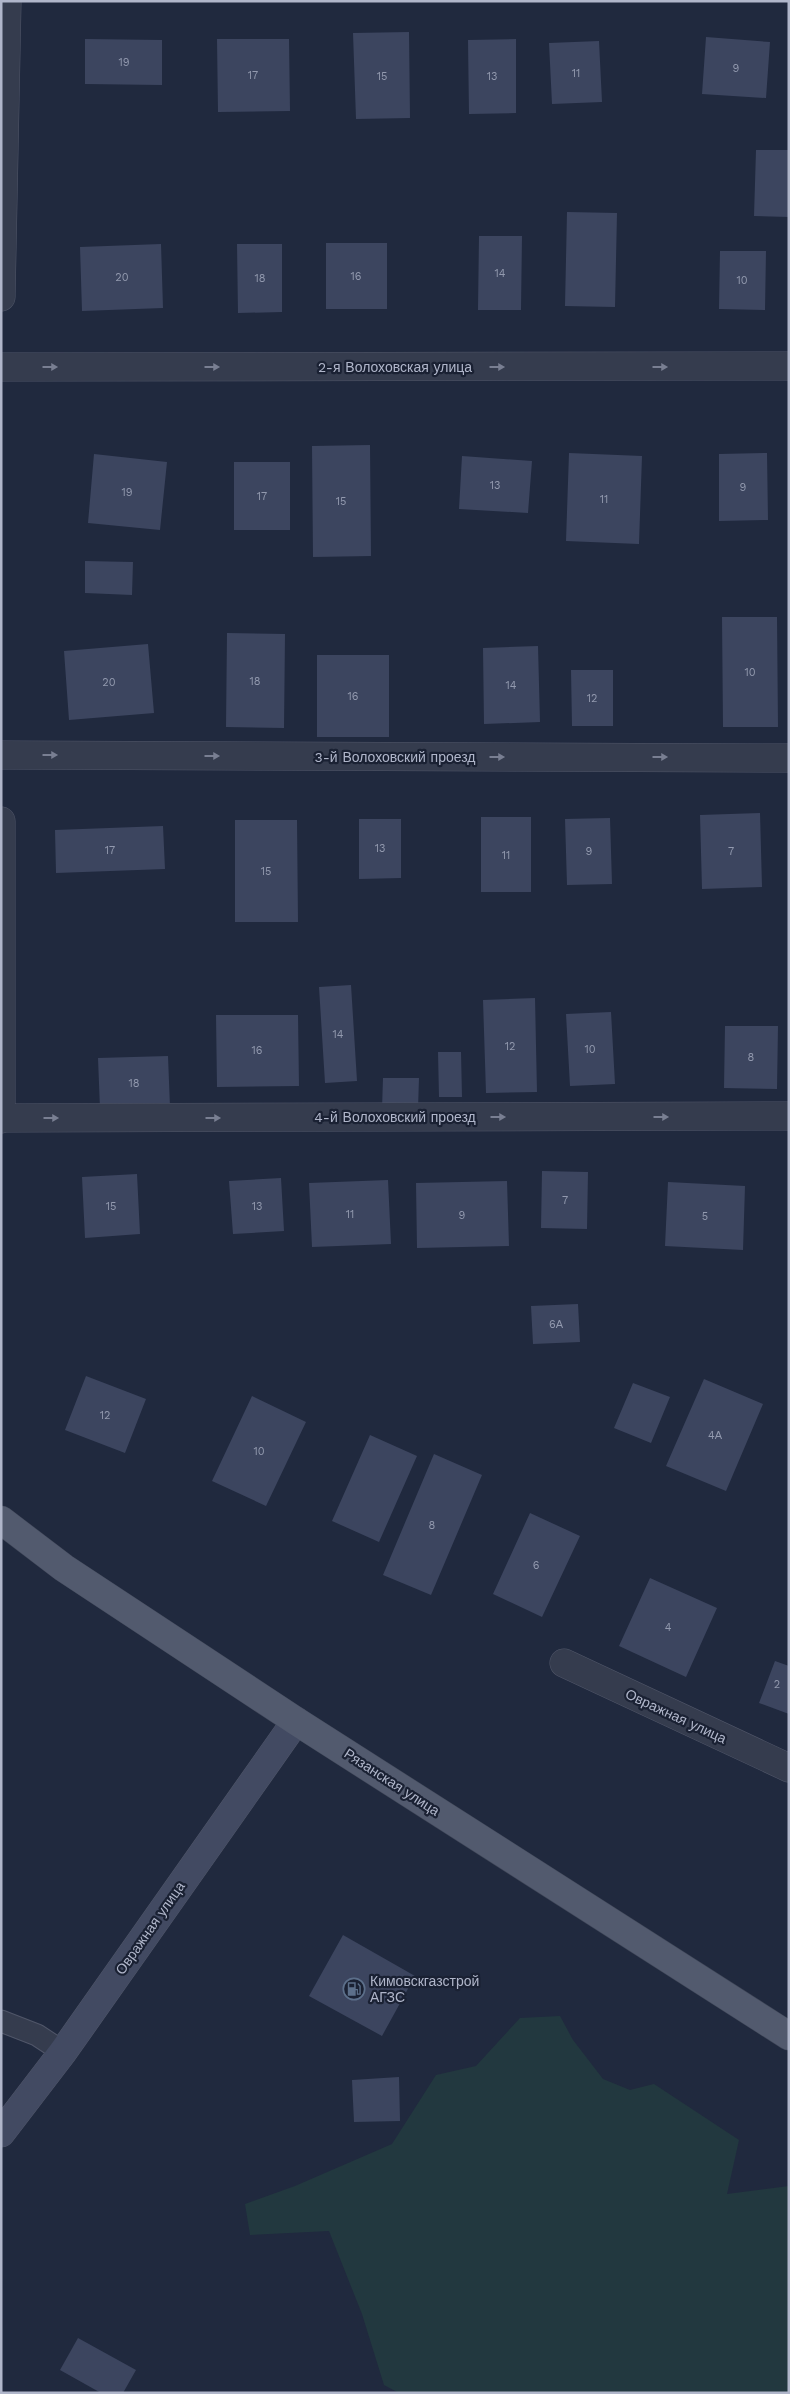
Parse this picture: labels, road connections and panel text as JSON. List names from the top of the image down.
{
  "streets": {
    "main road": ["Рязанская улица"],
    "street": [
      "2-я Волоховская улица",
      "3-й Волоховский проезд",
      "4-й Волоховский проезд",
      "Овражная улица"
    ]
  },
  "crossings": [
    ["Овражная улица", "Рязанская улица"]
  ],
  "one_way": ["2-я Волоховская улица", "3-й Волоховский проезд", "4-й Волоховский проезд"],
  "places": {
    "fuel station": ["Кимовскгазстрой АГЗС"]
  },
  "house_numbers": [
    "19",
    "9",
    "11",
    "17",
    "15",
    "13",
    "14",
    "16",
    "20",
    "18",
    "10",
    "13",
    "9",
    "19",
    "17",
    "11",
    "15",
    "10",
    "18",
    "20",
    "14",
    "16",
    "12",
    "13",
    "17",
    "9",
    "7",
    "11",
    "15",
    "14",
    "12",
    "10",
    "16",
    "8",
    "18",
    "7",
    "15",
    "13",
    "11",
    "9",
    "5",
    "6А",
    "12",
    "4А",
    "10",
    "8",
    "6",
    "4",
    "2"
  ]
}
